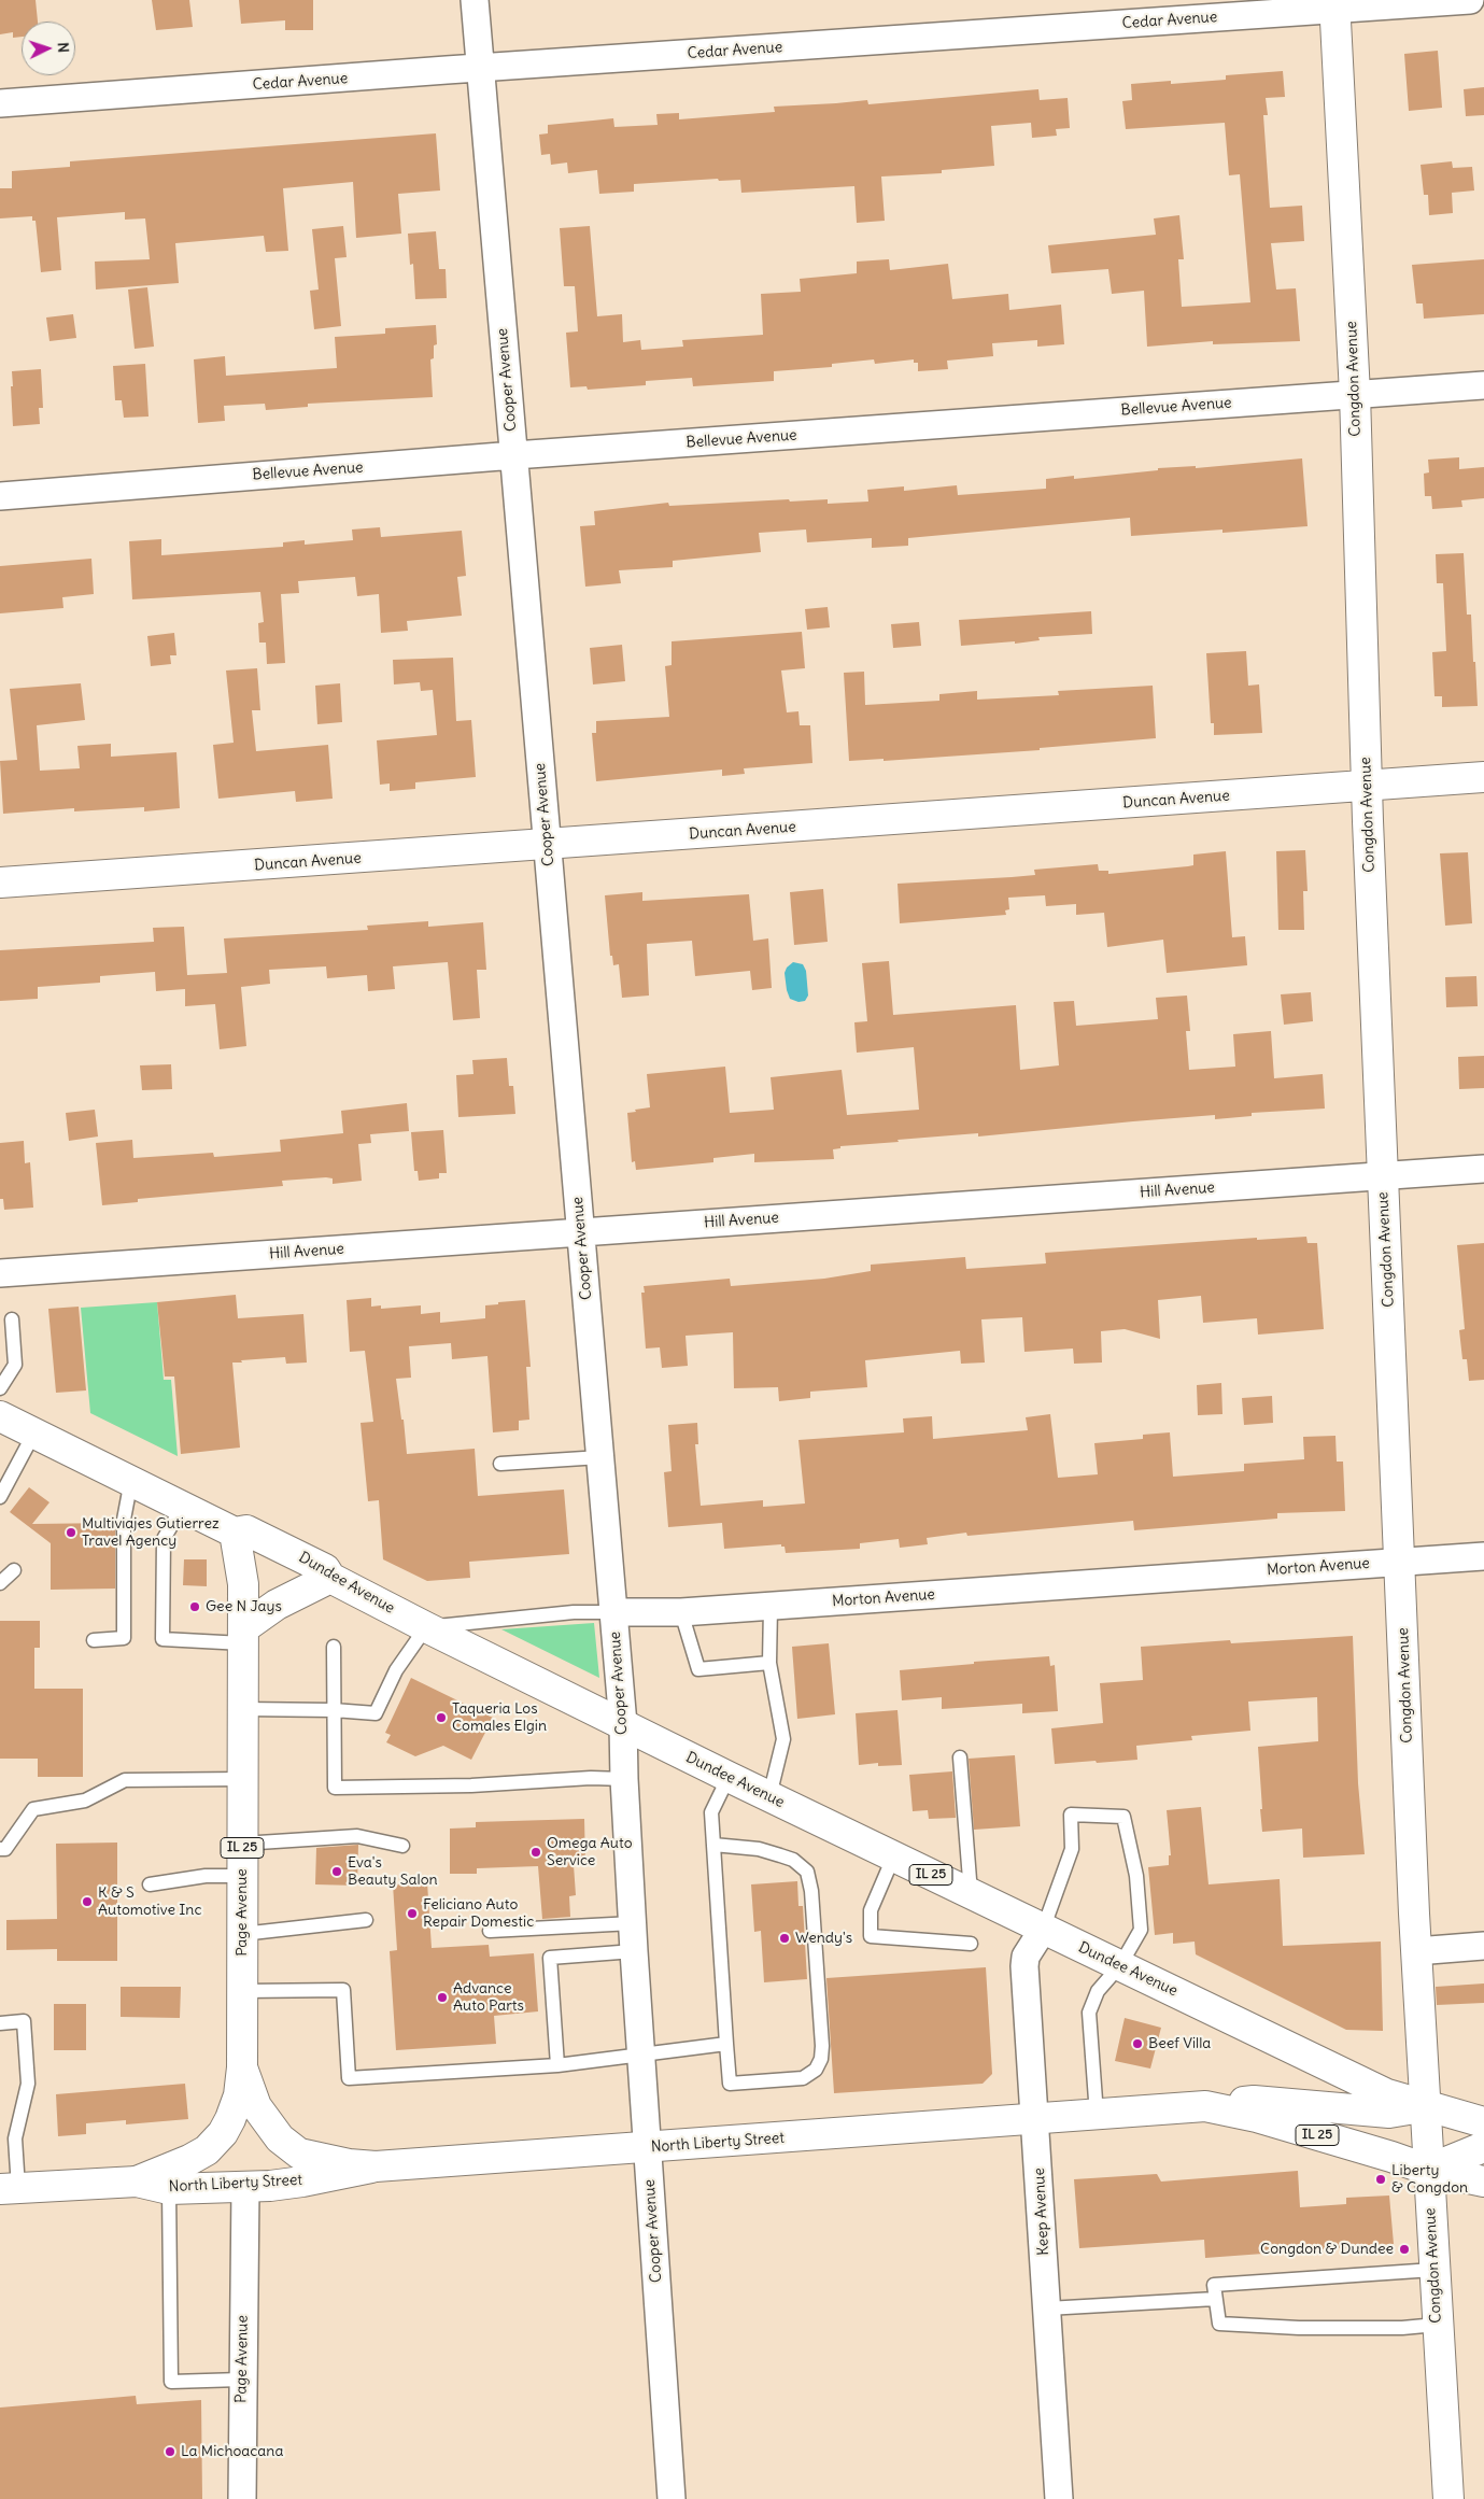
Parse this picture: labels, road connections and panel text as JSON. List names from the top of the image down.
{
  "streets": {
    "main road": [
      "Congdon Avenue",
      "Duncan Avenue",
      "Dundee Avenue",
      "IL 25",
      "Page Avenue",
      "North Liberty Street"
    ],
    "street": [
      "Cedar Avenue",
      "Cooper Avenue",
      "Bellevue Avenue",
      "Hill Avenue",
      "Morton Avenue",
      "Keep Avenue"
    ]
  },
  "crossings": [
    ["Cedar Avenue", "Congdon Avenue"],
    ["Cedar Avenue", "Cooper Avenue"],
    ["Congdon Avenue", "Bellevue Avenue"],
    ["Congdon Avenue", "Duncan Avenue"],
    ["Congdon Avenue", "Hill Avenue"],
    ["Congdon Avenue", "Morton Avenue"],
    ["Congdon Avenue", "Dundee Avenue"],
    ["Congdon Avenue", "IL 25"],
    ["Congdon Avenue", "North Liberty Street"],
    ["Cooper Avenue", "Bellevue Avenue"],
    ["Cooper Avenue", "Duncan Avenue"],
    ["Cooper Avenue", "Hill Avenue"],
    ["Cooper Avenue", "Morton Avenue"],
    ["Cooper Avenue", "Dundee Avenue"],
    ["Cooper Avenue", "North Liberty Street"],
    ["Morton Avenue", "Dundee Avenue"],
    ["Dundee Avenue", "Page Avenue"],
    ["Dundee Avenue", "Keep Avenue"],
    ["IL 25", "North Liberty Street"],
    ["Page Avenue", "North Liberty Street"],
    ["North Liberty Street", "Keep Avenue"]
  ],
  "places": [
    "Multiviajes Gutierrez Travel Agency",
    "Gee N Jays",
    "Taqueria Los Comales Elgin",
    "Omega Auto Service",
    "Eva's Beauty Salon",
    "K & S Automotive Inc",
    "Feliciano Auto Repair Domestic",
    "Wendy's",
    "Advance Auto Parts",
    "Beef Villa",
    "Liberty & Congdon",
    "Congdon & Dundee",
    "La Michoacana"
  ],
  "north": "right"
}
